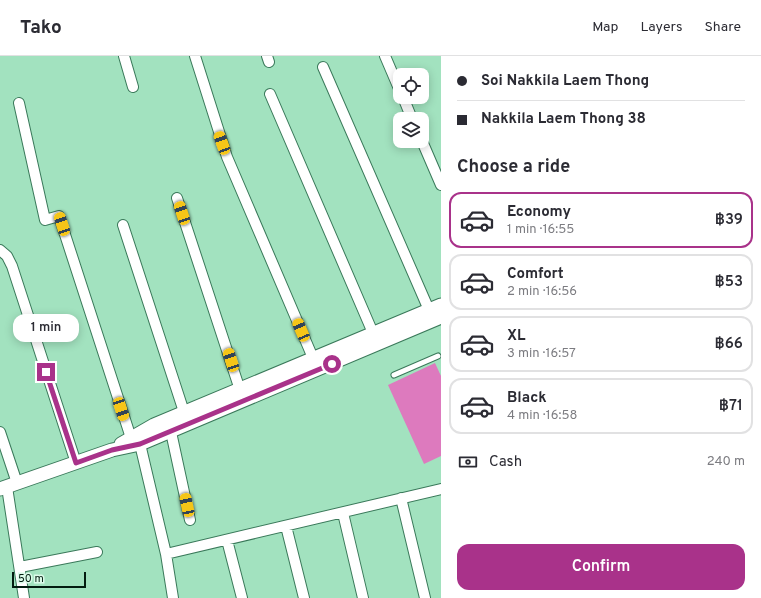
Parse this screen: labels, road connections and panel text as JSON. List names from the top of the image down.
{
  "scale_bar": "50 m",
  "page": {
    "header": "Tako",
    "nav": ["Map", "Layers", "Share"],
    "banner": ["Soi Nakkila Laem Thong", "Nakkila Laem Thong 38"],
    "heading": "Choose a ride",
    "list": [
      {
        "name": "Economy",
        "note": "1 min · 16:55",
        "value": "฿39"
      },
      {
        "name": "Comfort",
        "note": "2 min · 16:56",
        "value": "฿53"
      },
      {
        "name": "XL",
        "note": "3 min · 16:57",
        "value": "฿66"
      },
      {
        "name": "Black",
        "note": "4 min · 16:58",
        "value": "฿71"
      }
    ],
    "bubble": "1 min",
    "pay": ["Cash", "240 m"],
    "buttons": "Confirm",
    "scale": "50 m"
  }
}
